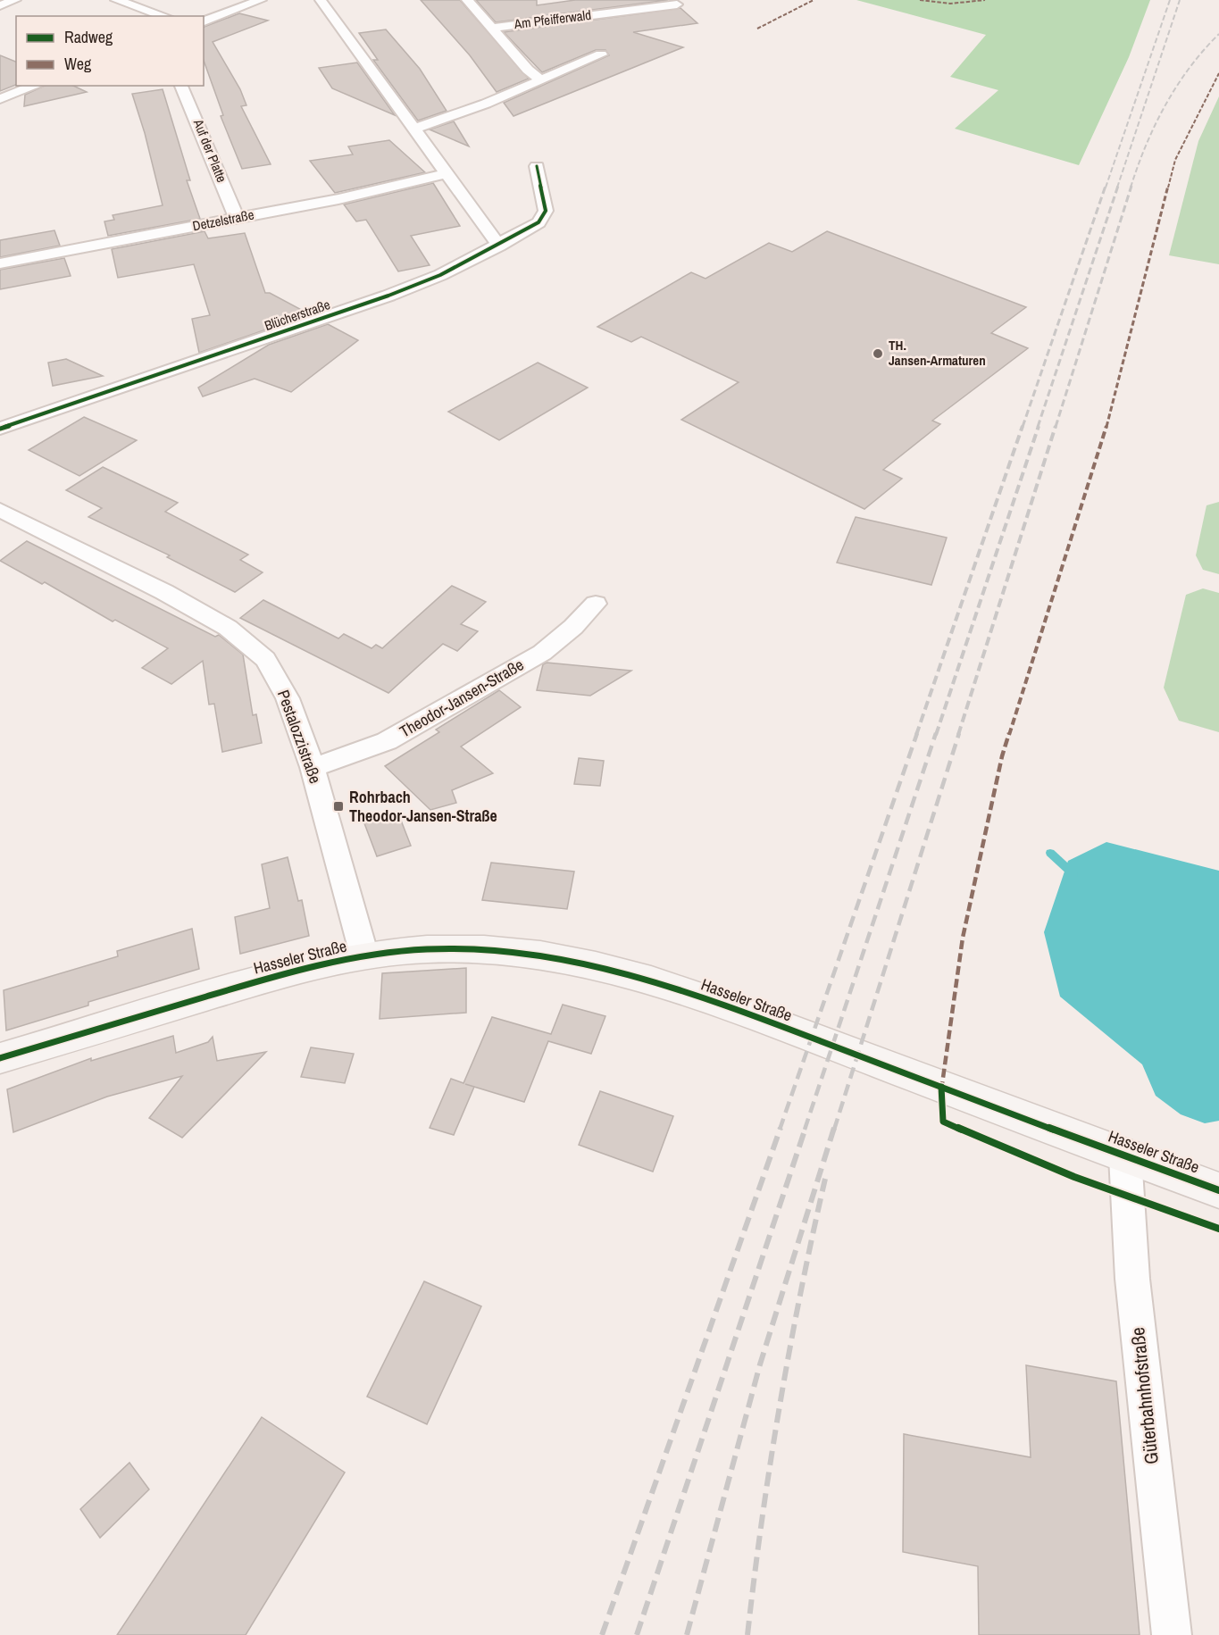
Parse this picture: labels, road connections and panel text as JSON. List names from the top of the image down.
{
  "streets": {
    "street": [
      "Am Pfeifferwald",
      "Auf der Platte",
      "Detzelstraße",
      "Blücherstraße",
      "Theodor-Jansen-Straße",
      "Pestalozzistraße",
      "Hasseler Straße",
      "Güterbahnhofstraße"
    ]
  },
  "crossings": [
    ["Auf der Platte", "Detzelstraße"],
    ["Theodor-Jansen-Straße", "Pestalozzistraße"],
    ["Pestalozzistraße", "Hasseler Straße"],
    ["Hasseler Straße", "Güterbahnhofstraße"]
  ],
  "places": {
    "other": ["TH. Jansen-Armaturen"],
    "transit": ["Rohrbach Theodor-Jansen-Straße"]
  },
  "legend": ["Radweg", "Weg"]
}
